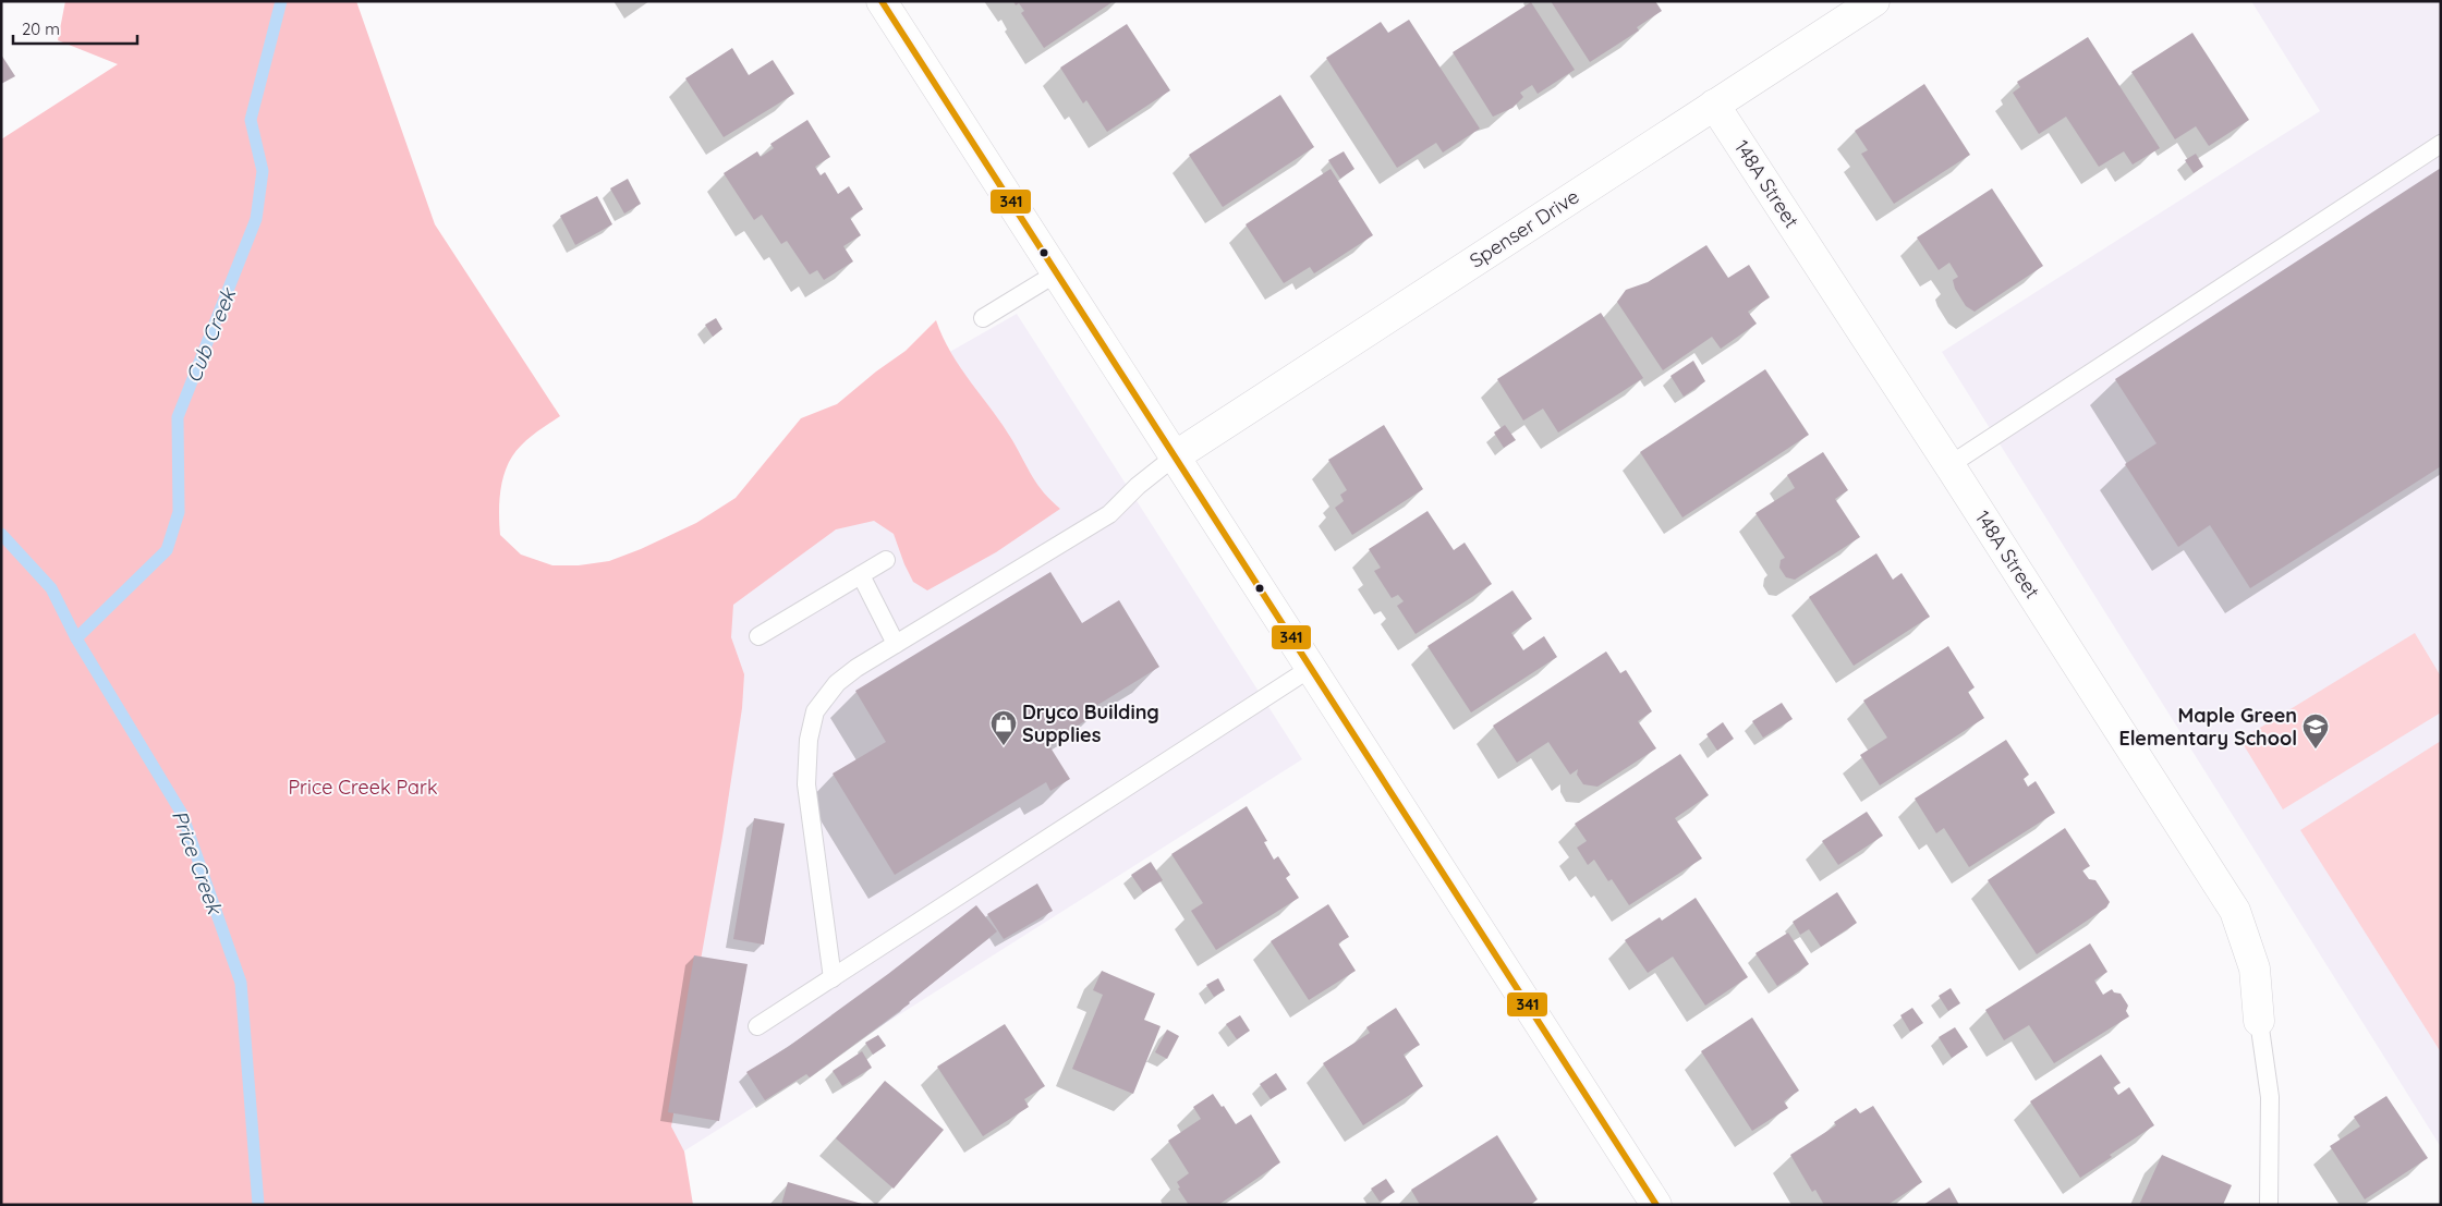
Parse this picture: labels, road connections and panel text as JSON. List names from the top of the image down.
{
  "streets": {
    "street": ["148A Street", "Spenser Drive"]
  },
  "crossings": [
    ["148A Street", "Spenser Drive"]
  ],
  "water": ["Cub Creek", "Price Creek"],
  "parks": ["Price Creek Park"],
  "places": {
    "shop": ["Dryco Building Supplies"],
    "school or university": ["Maple Green Elementary School"]
  },
  "lines": ["transit line 341"],
  "scale_bar": "20 m"
}
